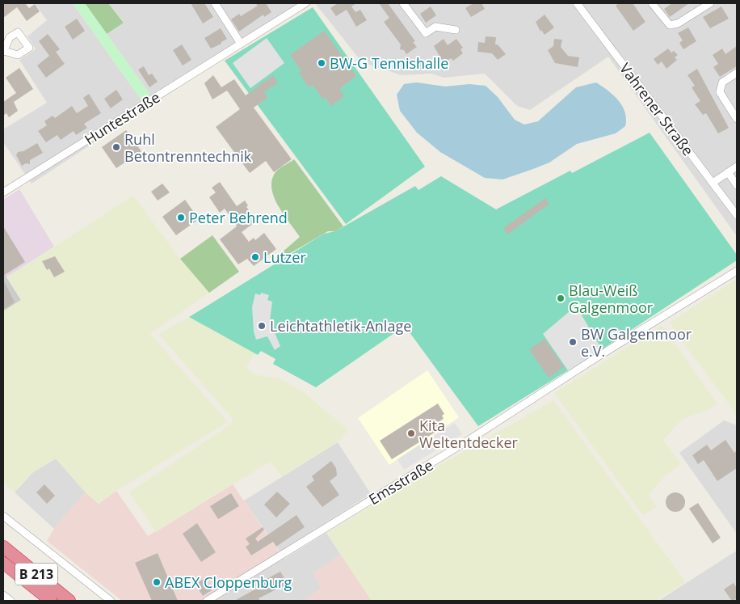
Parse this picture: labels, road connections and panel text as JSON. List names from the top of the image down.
{
  "streets": {
    "highway": ["B 213"],
    "street": ["Vahrener Straße", "Huntestraße", "Emsstraße"]
  },
  "places": [
    "BW-G Tennishalle",
    "Ruhl Betontrenntechnik",
    "Peter Behrend",
    "Lutzer",
    "Blau-Weiß Galgenmoor",
    "Leichtathletik-Anlage",
    "BW Galgenmoor e.V.",
    "Kita Weltentdecker",
    "ABEX Cloppenburg"
  ]
}
